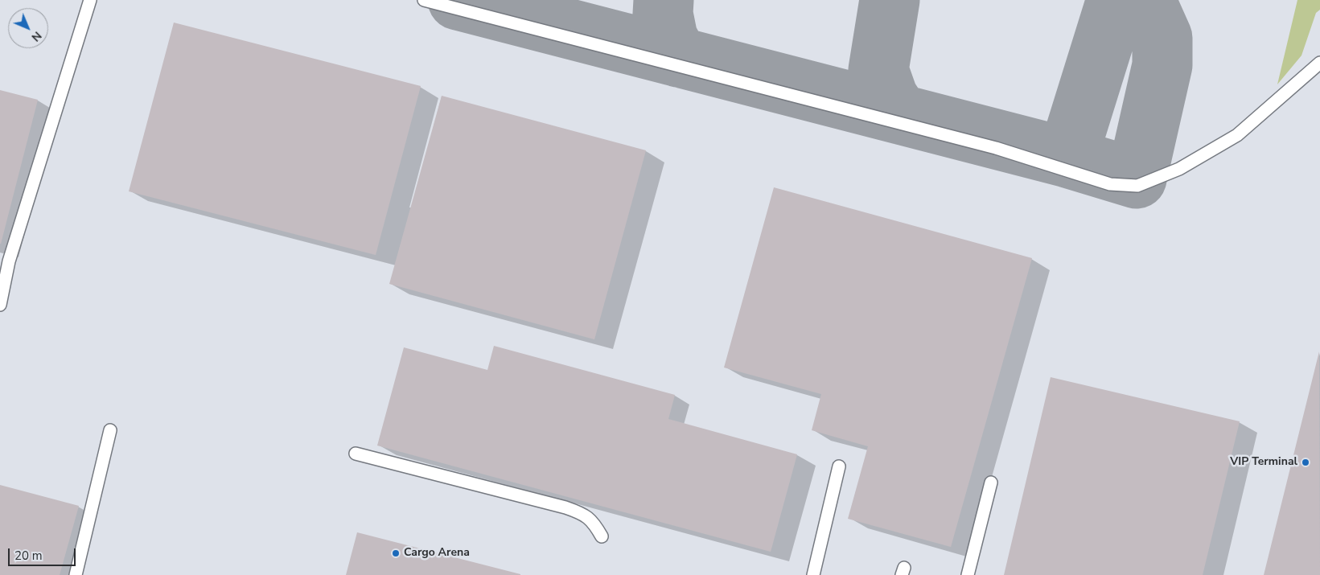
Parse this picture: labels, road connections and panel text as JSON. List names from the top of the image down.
{
  "places": ["VIP Terminal", "Cargo Arena"],
  "scale_bar": "20 m",
  "north": "bottom right"
}
